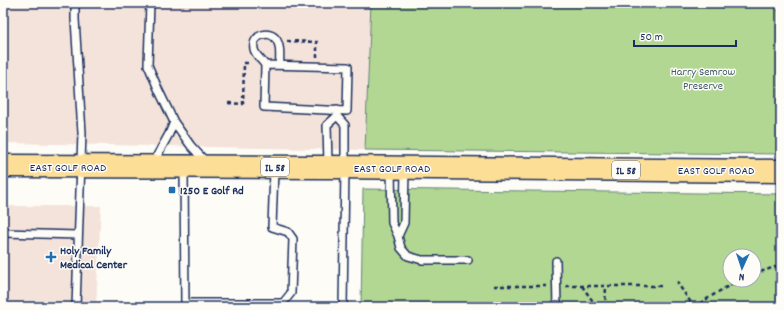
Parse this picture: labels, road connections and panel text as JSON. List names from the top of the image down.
{
  "streets": {
    "main road": ["EAST GOLF ROAD", "IL 58"]
  },
  "parks": ["Harry Semrow Preserve"],
  "places": {
    "transit": ["1250 E Golf Rd"],
    "health": ["Holy Family Medical Center"]
  },
  "scale_bar": "50 m",
  "north": "bottom"
}
